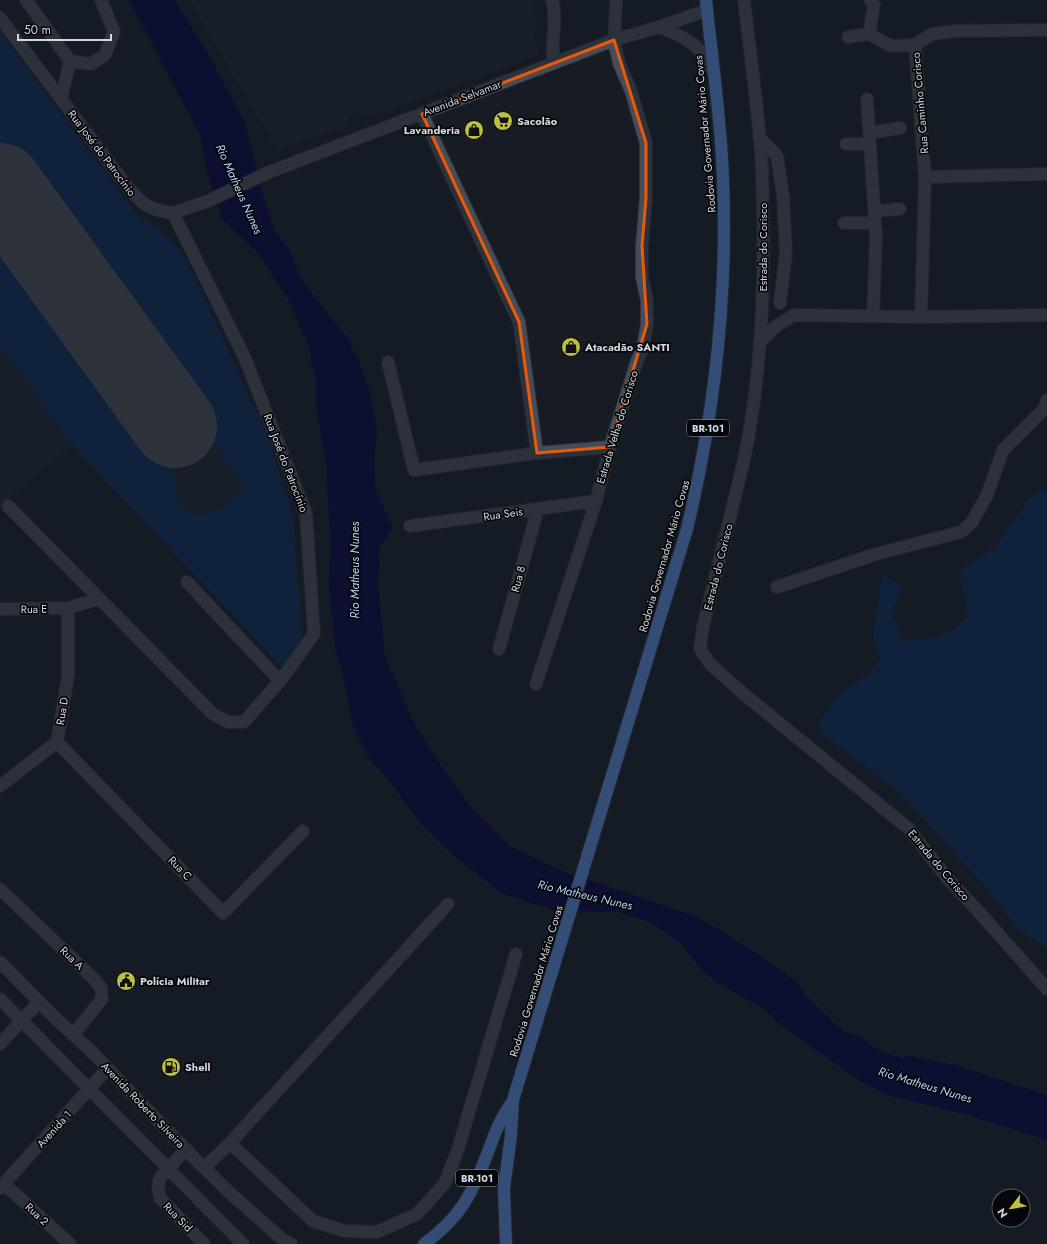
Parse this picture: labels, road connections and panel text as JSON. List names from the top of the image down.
{
  "streets": {
    "highway": ["Rodovia Governador Mário Covas", "BR-101"],
    "street": [
      "Avenida Selvamar",
      "Rua Caminho Corisco",
      "Rua José do Patrocínio",
      "Estrada do Corisco",
      "Estrada Velha do Corisco",
      "Rua Seis",
      "Rua 8",
      "Rua E",
      "Rua D",
      "Rua C",
      "Rua A",
      "Avenida Roberto Silveira",
      "Avenida 1",
      "Rua 2",
      "Rua Sid"
    ]
  },
  "crossings": [
    ["Avenida Selvamar", "Rodovia Governador Mário Covas"],
    ["Avenida Selvamar", "Rua José do Patrocínio"],
    ["Avenida Selvamar", "Estrada Velha do Corisco"],
    ["Rua José do Patrocínio", "Rua E"],
    ["Estrada Velha do Corisco", "Rua Seis"],
    ["Rua Seis", "Rua 8"],
    ["Rua E", "Rua D"],
    ["Rua D", "Rua C"],
    ["Rua A", "Avenida Roberto Silveira"],
    ["Avenida Roberto Silveira", "Avenida 1"],
    ["Avenida Roberto Silveira", "Rua Sid"],
    ["Avenida 1", "Rua 2"]
  ],
  "water": ["Rio Matheus Nunes"],
  "places": {
    "supermarket": ["Sacolão"],
    "shop": ["Lavanderia", "Atacadão SANTI"],
    "public building": ["Polícia Militar"],
    "fuel station": ["Shell"]
  },
  "scale_bar": "50 m",
  "north": "bottom left"
}
